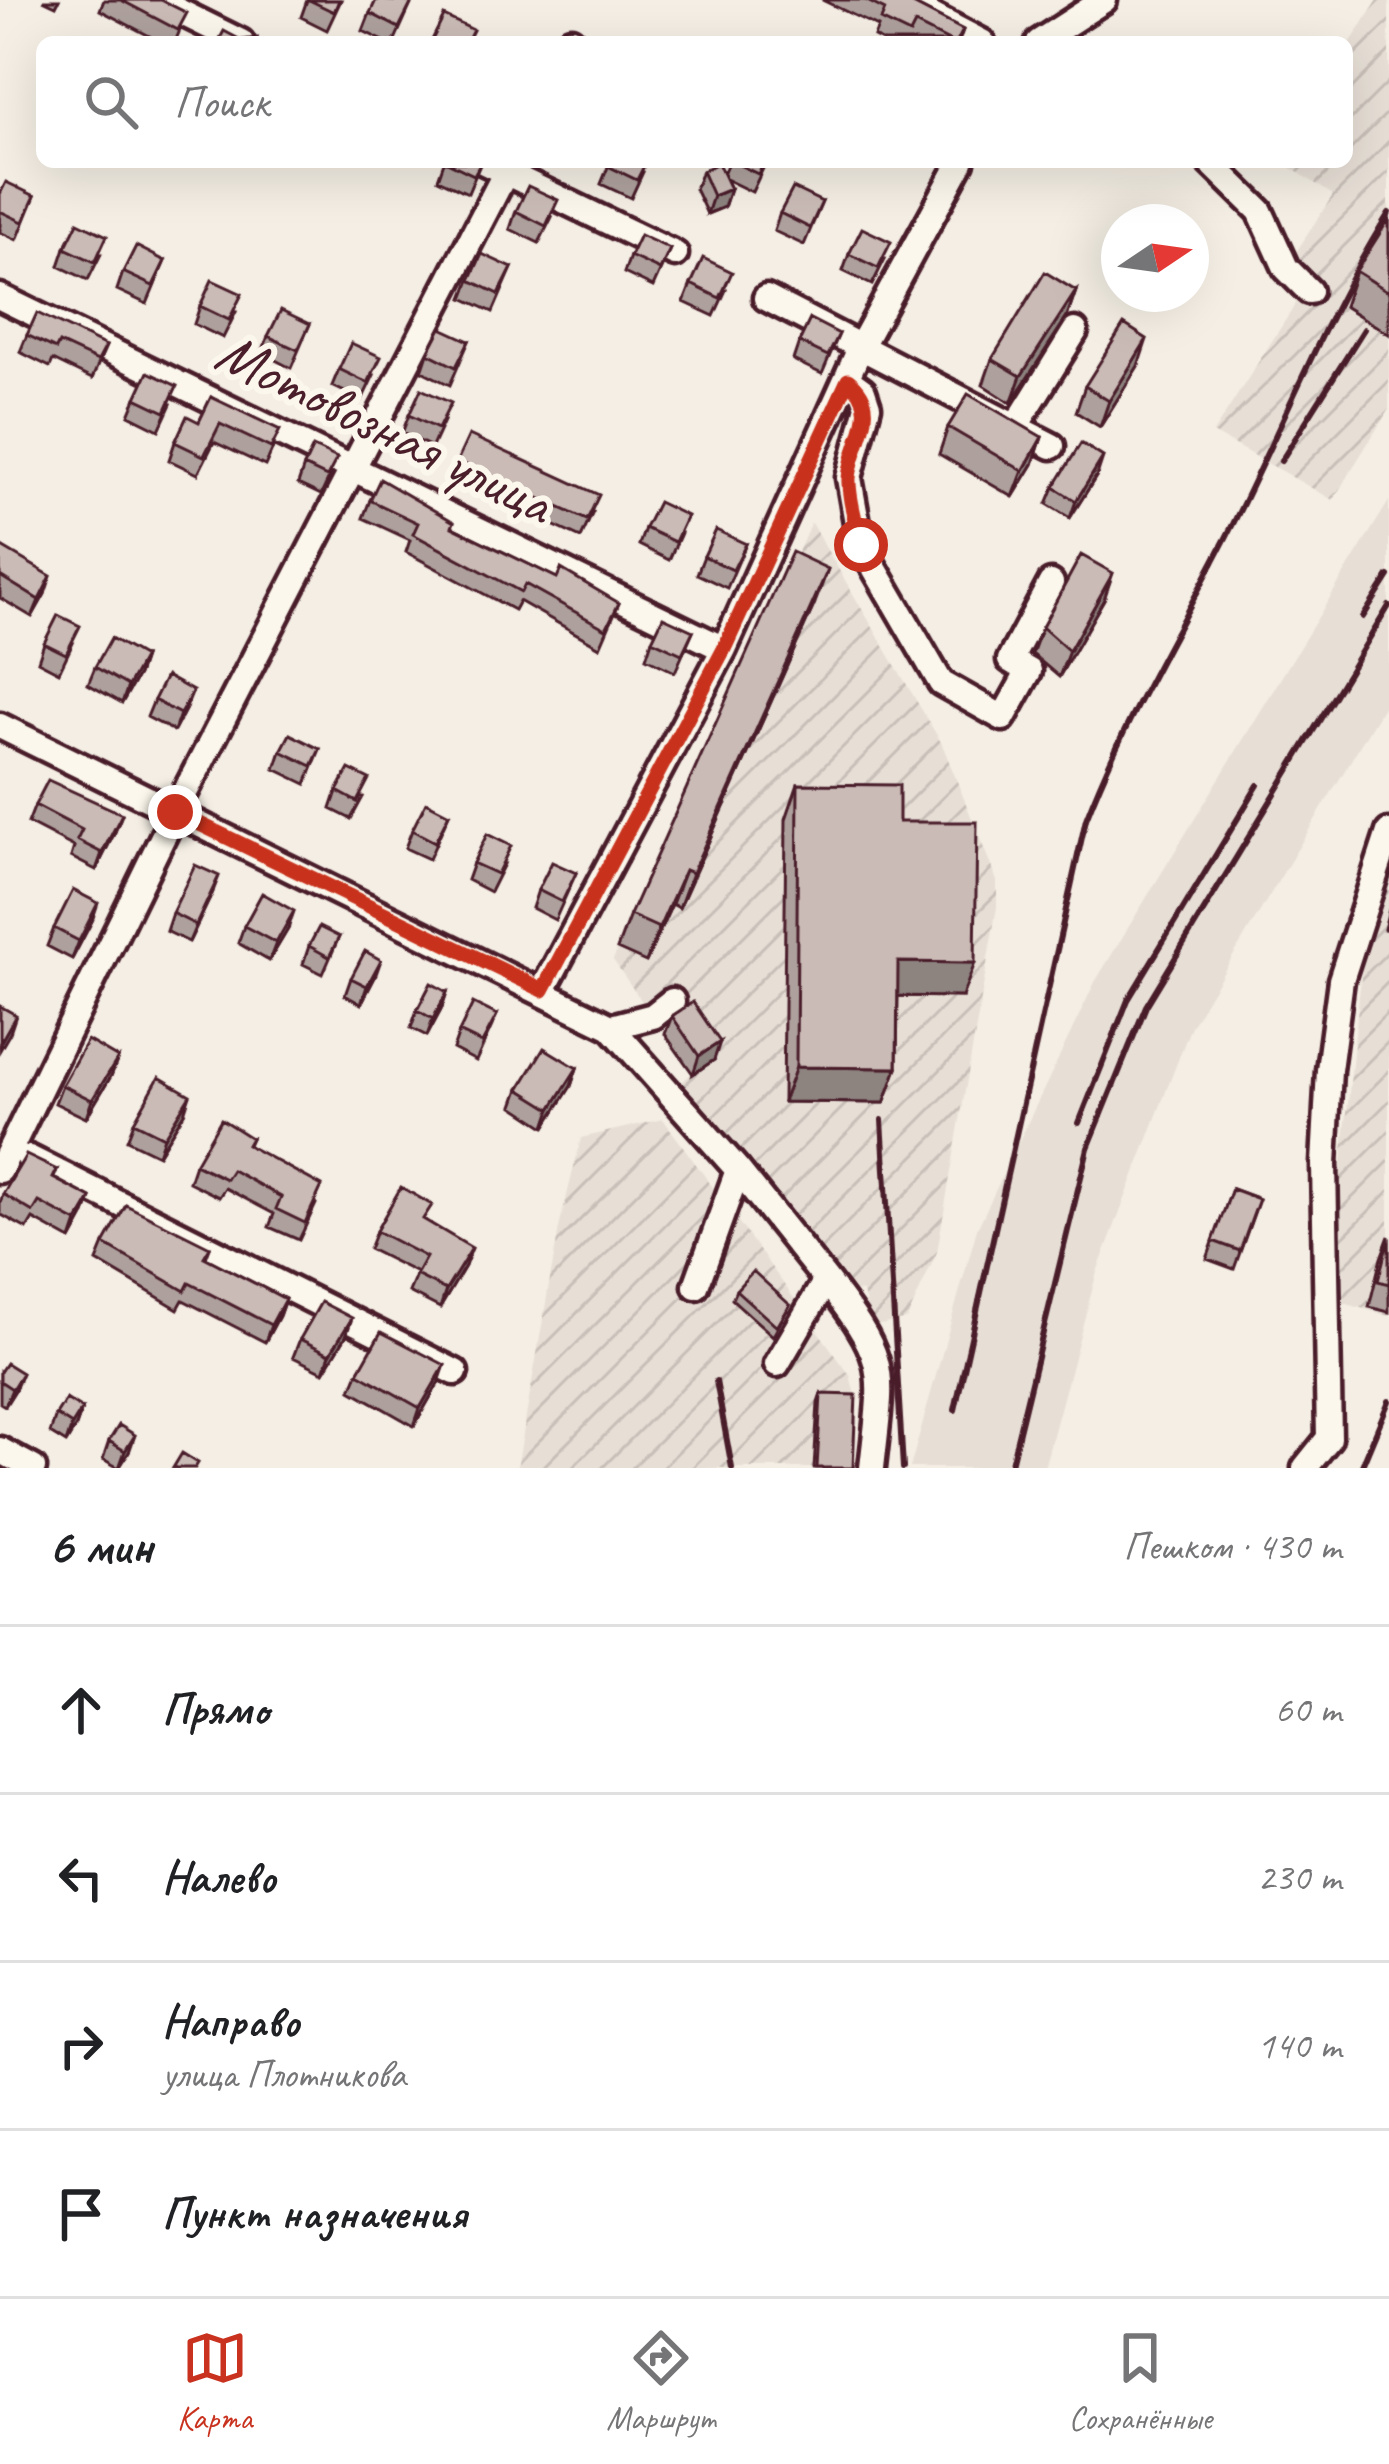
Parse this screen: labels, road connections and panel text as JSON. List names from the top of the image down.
{
  "streets": {
    "street": ["Мотовозная улица"]
  },
  "north": "right",
  "page": {
    "search": "Поиск",
    "heading": ["6 мин", "Пешком · 430 m"],
    "list": [
      ["Прямо", "60 m"],
      ["Налево", "230 m"],
      ["Направо", "улица Плотникова", "140 m"],
      "Пункт назначения"
    ],
    "nav": ["Карта", "Маршрут", "Сохранённые"]
  }
}
